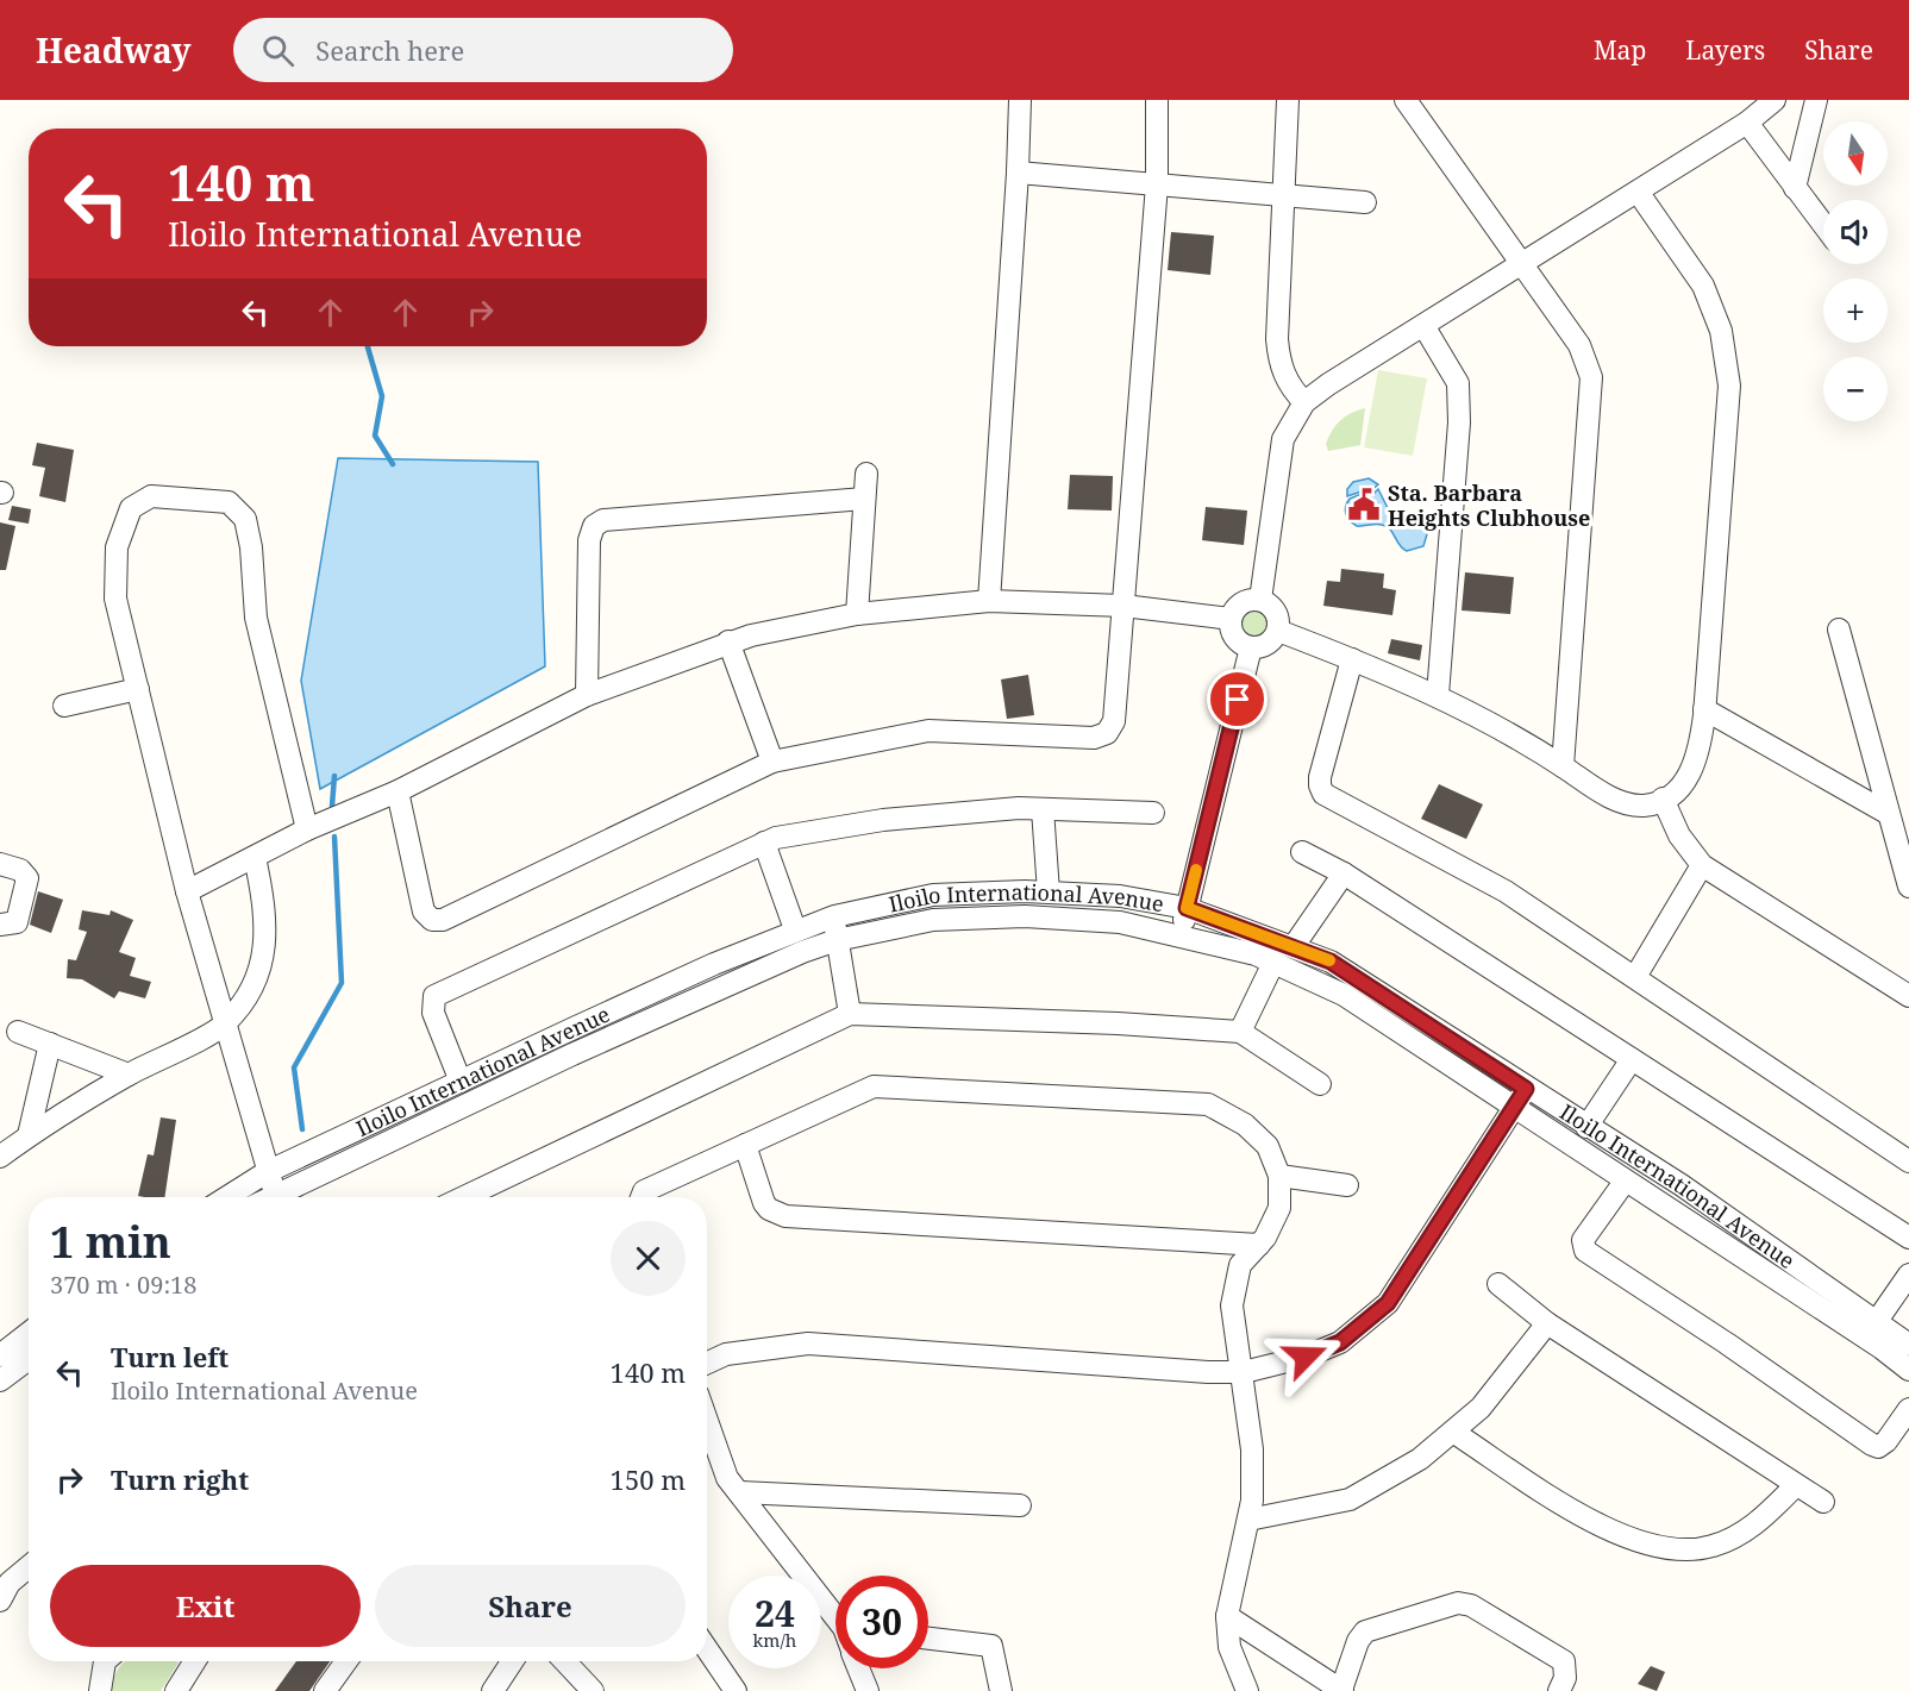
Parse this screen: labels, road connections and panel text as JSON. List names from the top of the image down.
{
  "streets": {
    "street": ["Iloilo International Avenue"]
  },
  "places": {
    "public building": ["Sta. Barbara Heights Clubhouse"]
  },
  "north": "bottom",
  "page": {
    "header": "Headway",
    "search": "Search here",
    "nav": ["Map", "Layers", "Share"],
    "map_buttons": ["+", "−"],
    "turn": ["140 m", "Iloilo International Avenue"],
    "heading": ["1 min", "370 m · 09:18"],
    "list": [
      {
        "name": "Turn left",
        "note": "Iloilo International Avenue",
        "value": "140 m"
      },
      {
        "name": "Turn right",
        "value": "150 m"
      }
    ],
    "buttons": ["Exit", "Share"],
    "speed": "24 km/h",
    "limit": "30"
  }
}
